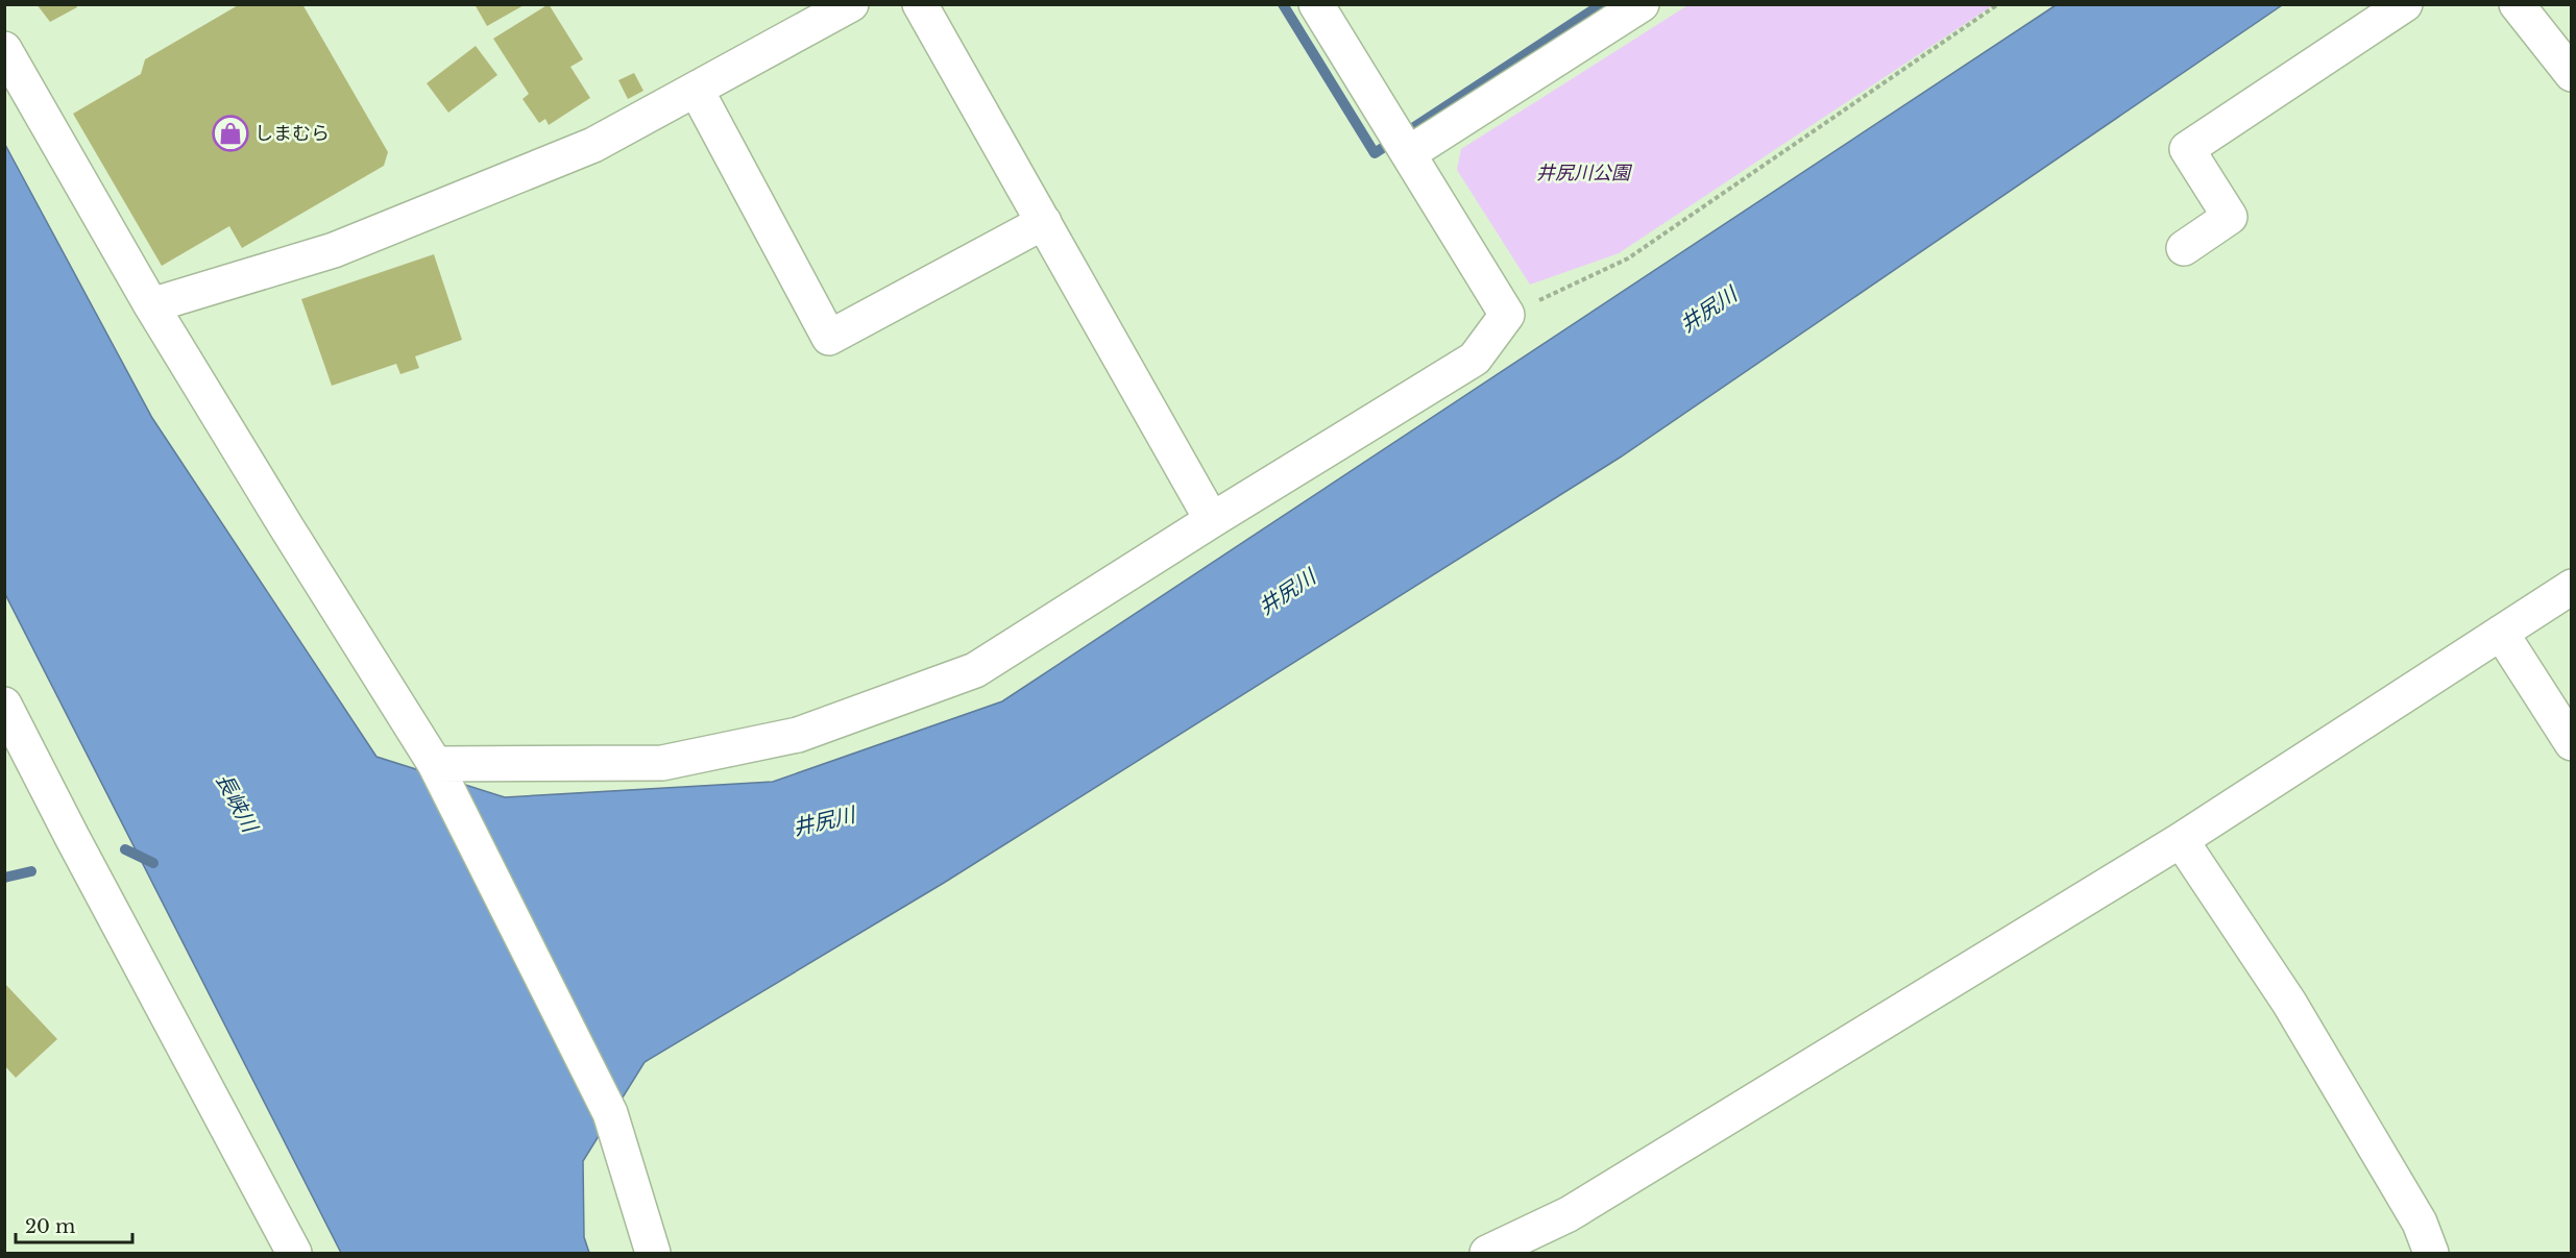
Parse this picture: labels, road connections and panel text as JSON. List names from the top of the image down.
{
  "water": ["井尻川", "長峡川"],
  "parks": ["井尻川公園"],
  "places": {
    "shop": ["しまむら"]
  },
  "scale_bar": "20 m"
}
